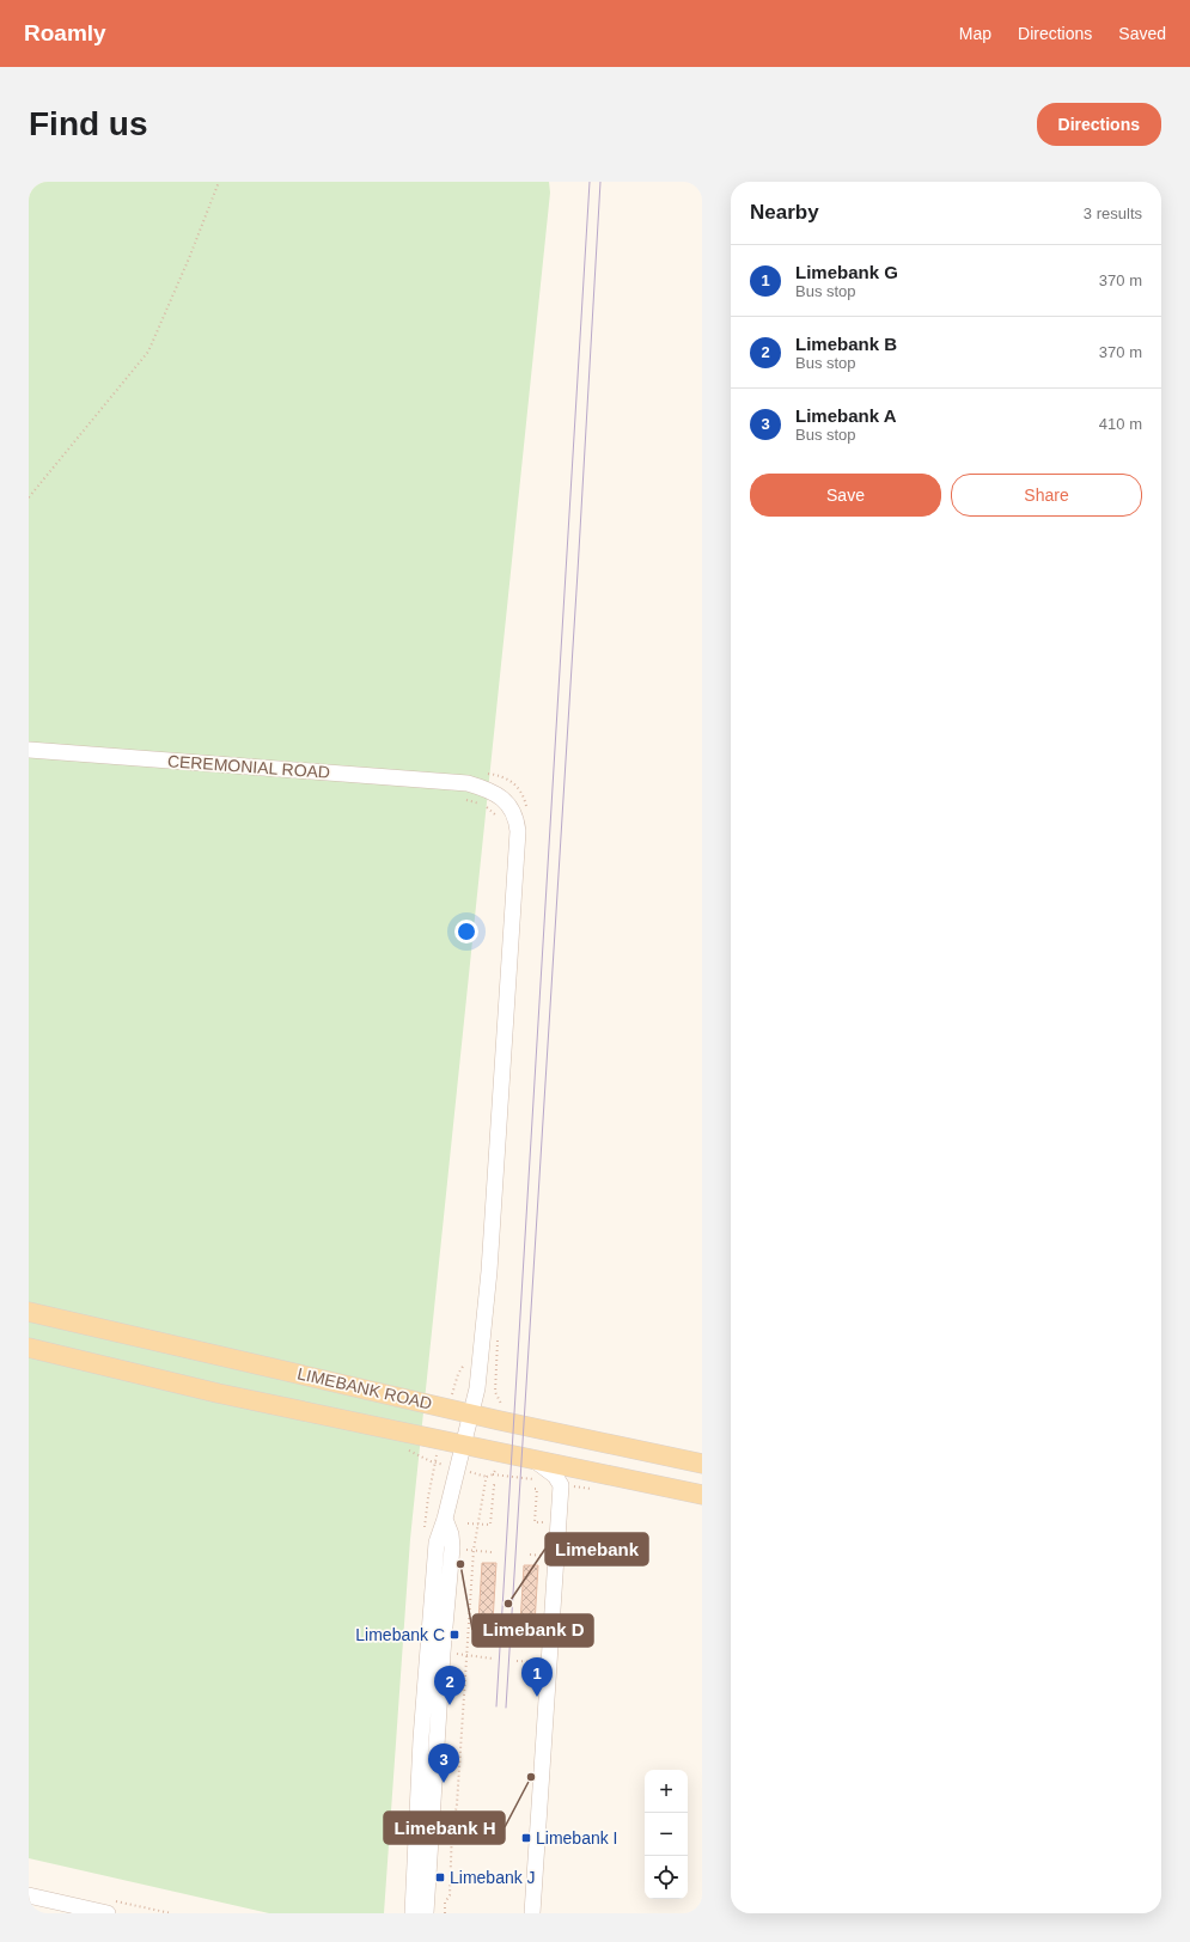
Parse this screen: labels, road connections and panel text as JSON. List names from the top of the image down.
{
  "streets": {
    "main road": ["LIMEBANK ROAD"],
    "street": ["CEREMONIAL ROAD"]
  },
  "crossings": [
    ["CEREMONIAL ROAD", "LIMEBANK ROAD"]
  ],
  "places": {
    "other": ["Limebank D", "Limebank", "Limebank H"],
    "transit": ["Limebank C", "Limebank I", "Limebank J"]
  },
  "page": {
    "header": "Roamly",
    "nav": ["Map", "Directions", "Saved"],
    "buttons": [
      "Directions",
      ["Save", "Share"]
    ],
    "title": "Find us",
    "heading": ["Nearby", "3 results"],
    "list": [
      {
        "mark": "1",
        "name": "Limebank G",
        "note": "Bus stop",
        "value": "370 m"
      },
      {
        "mark": "2",
        "name": "Limebank B",
        "note": "Bus stop",
        "value": "370 m"
      },
      {
        "mark": "3",
        "name": "Limebank A",
        "note": "Bus stop",
        "value": "410 m"
      }
    ],
    "pins": ["1", "2", "3"],
    "map_buttons": ["+", "−"]
  }
}
